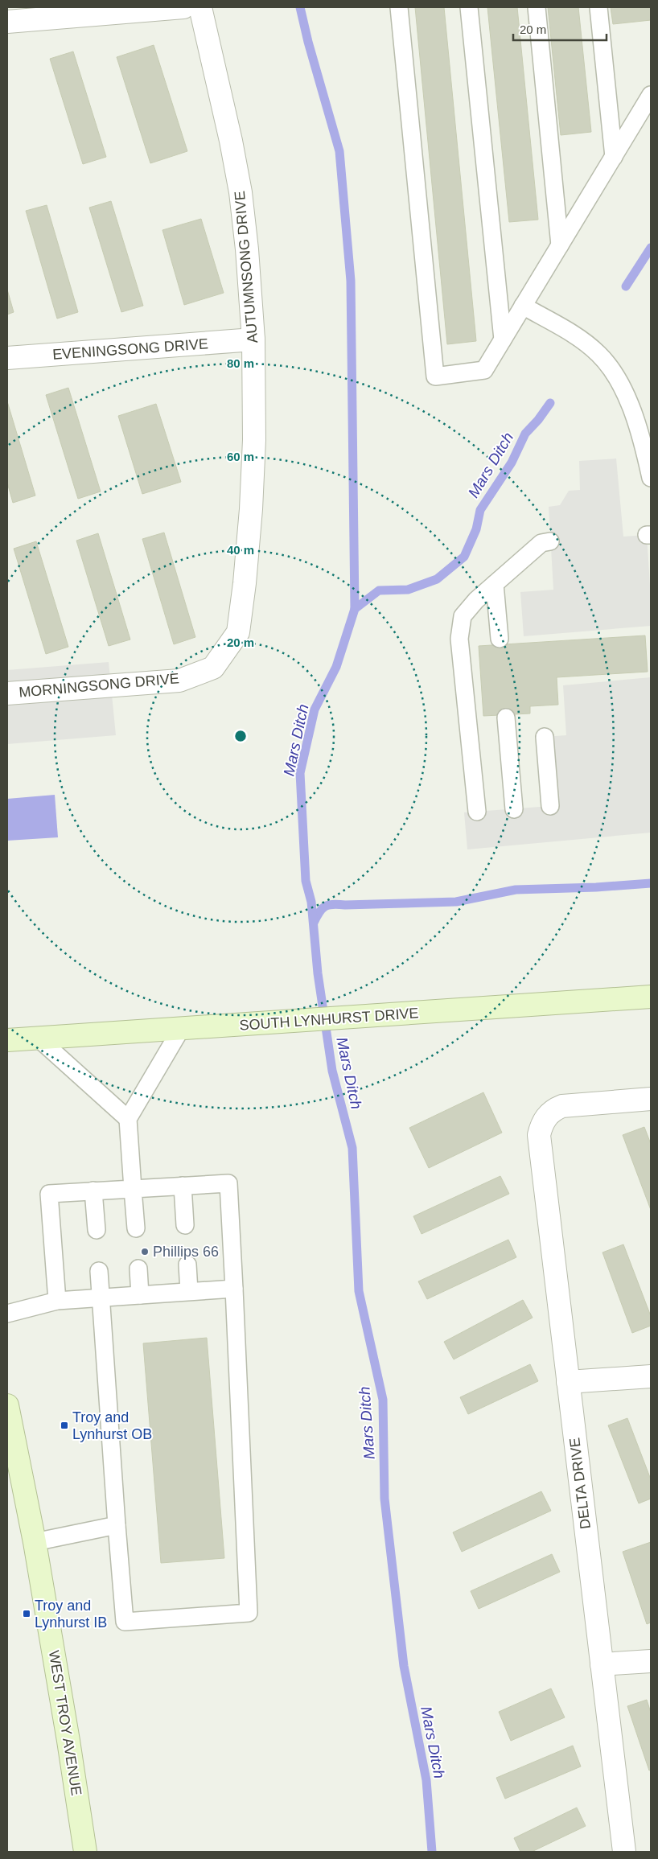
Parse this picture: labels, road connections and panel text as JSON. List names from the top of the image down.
{
  "streets": {
    "main road": ["SOUTH LYNHURST DRIVE", "WEST TROY AVENUE"],
    "street": [
      "AUTUMNSONG DRIVE",
      "EVENINGSONG DRIVE",
      "MORNINGSONG DRIVE",
      "DELTA DRIVE"
    ]
  },
  "crossings": [
    ["AUTUMNSONG DRIVE", "EVENINGSONG DRIVE"],
    ["AUTUMNSONG DRIVE", "MORNINGSONG DRIVE"]
  ],
  "water": ["Mars Ditch"],
  "places": {
    "other": ["Phillips 66"],
    "transit": ["Troy and Lynhurst OB", "Troy and Lynhurst IB"]
  },
  "scale_bar": "20 m",
  "rings": [
    "80 m",
    "60 m",
    "40 m",
    "20 m"
  ]
}
